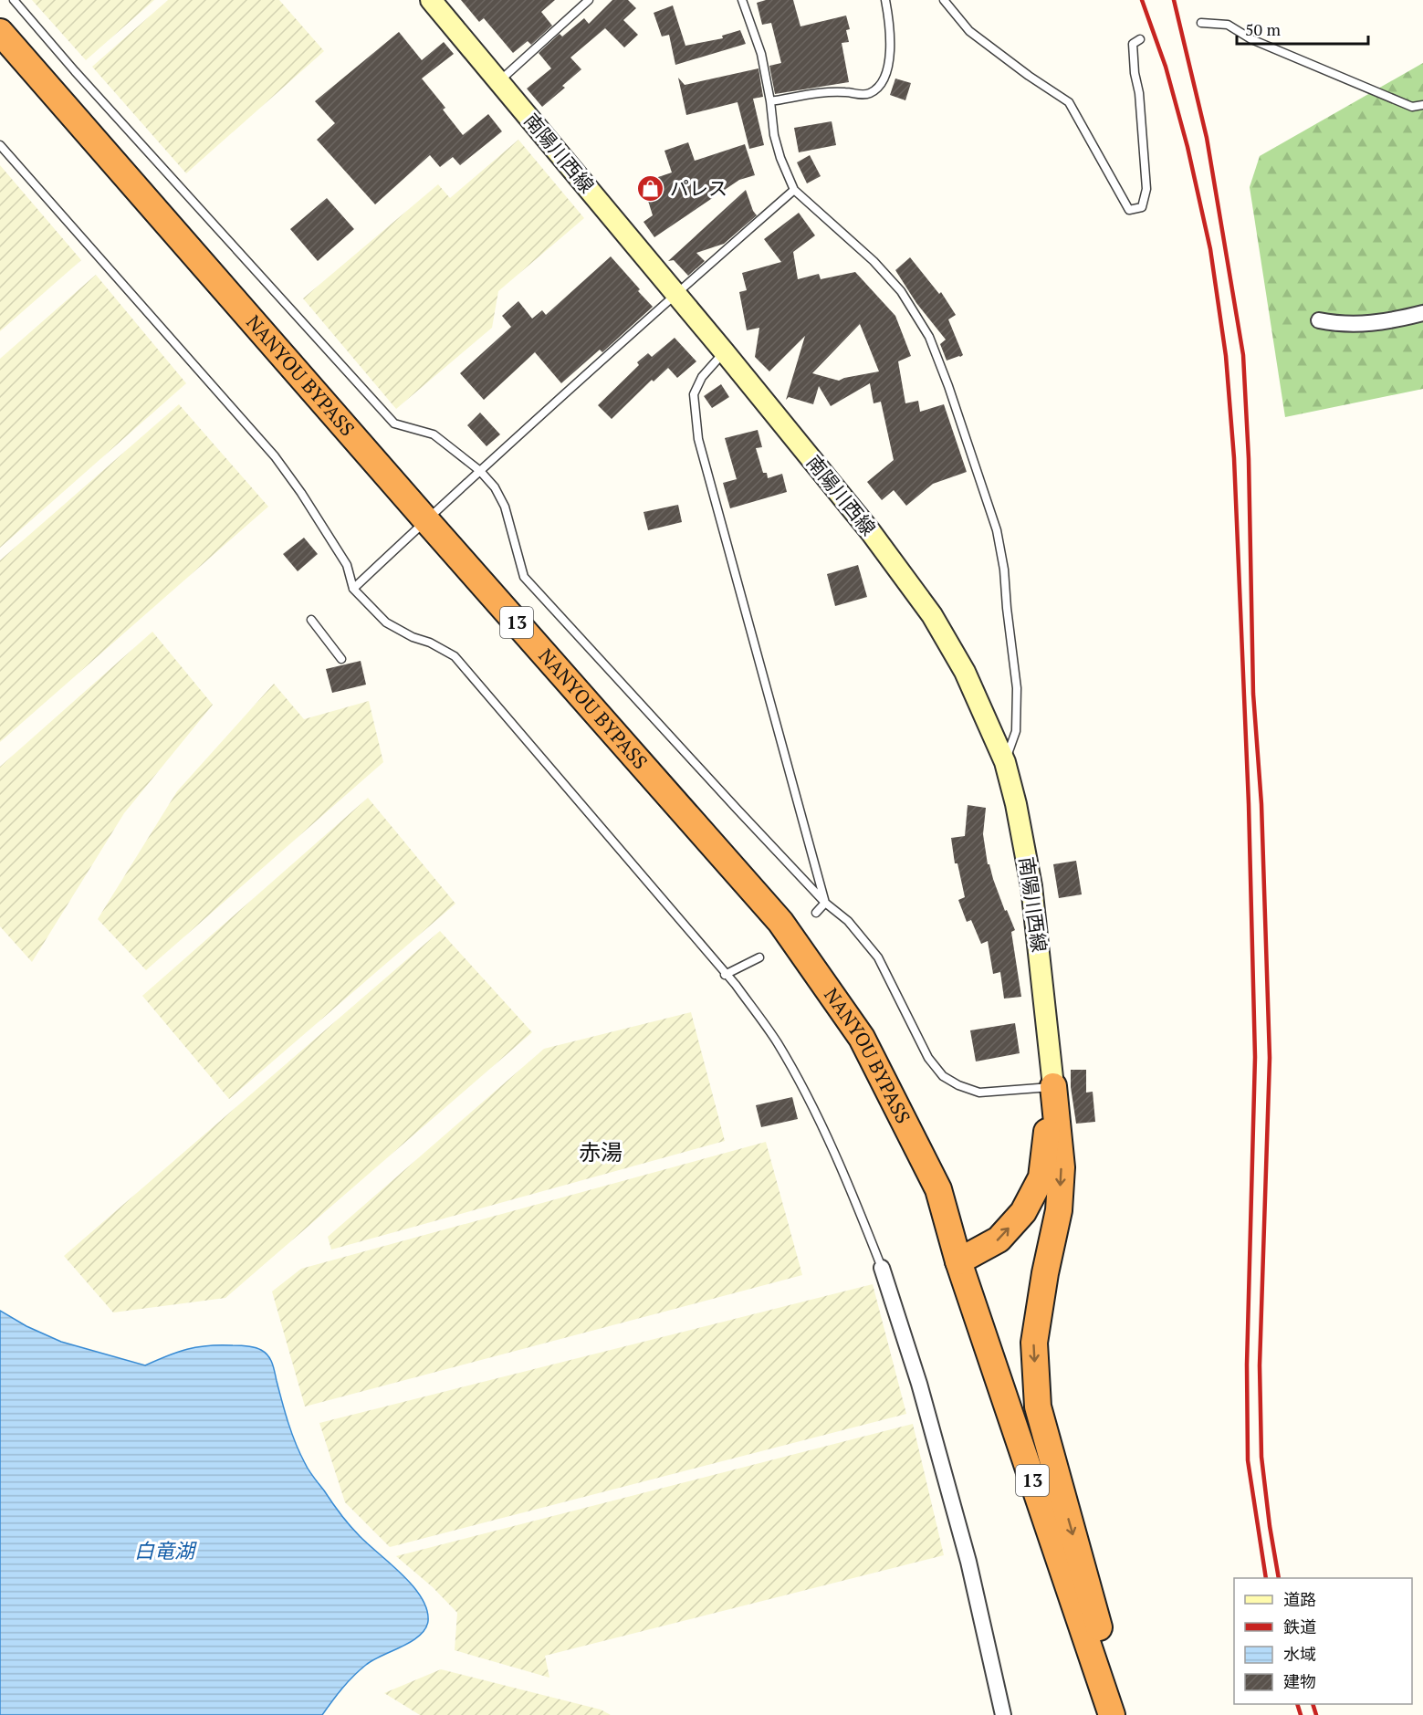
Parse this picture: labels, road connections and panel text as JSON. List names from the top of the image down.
{
  "streets": {
    "highway": ["NANYOU BYPASS", "13"],
    "main road": ["南陽川西線"]
  },
  "crossings": [
    ["NANYOU BYPASS", "13"]
  ],
  "districts": ["赤湯"],
  "water": ["白竜湖"],
  "places": {
    "shop": ["パレス"]
  },
  "legend": [
    "道路",
    "鉄道",
    "水域",
    "建物"
  ],
  "scale_bar": "50 m"
}
